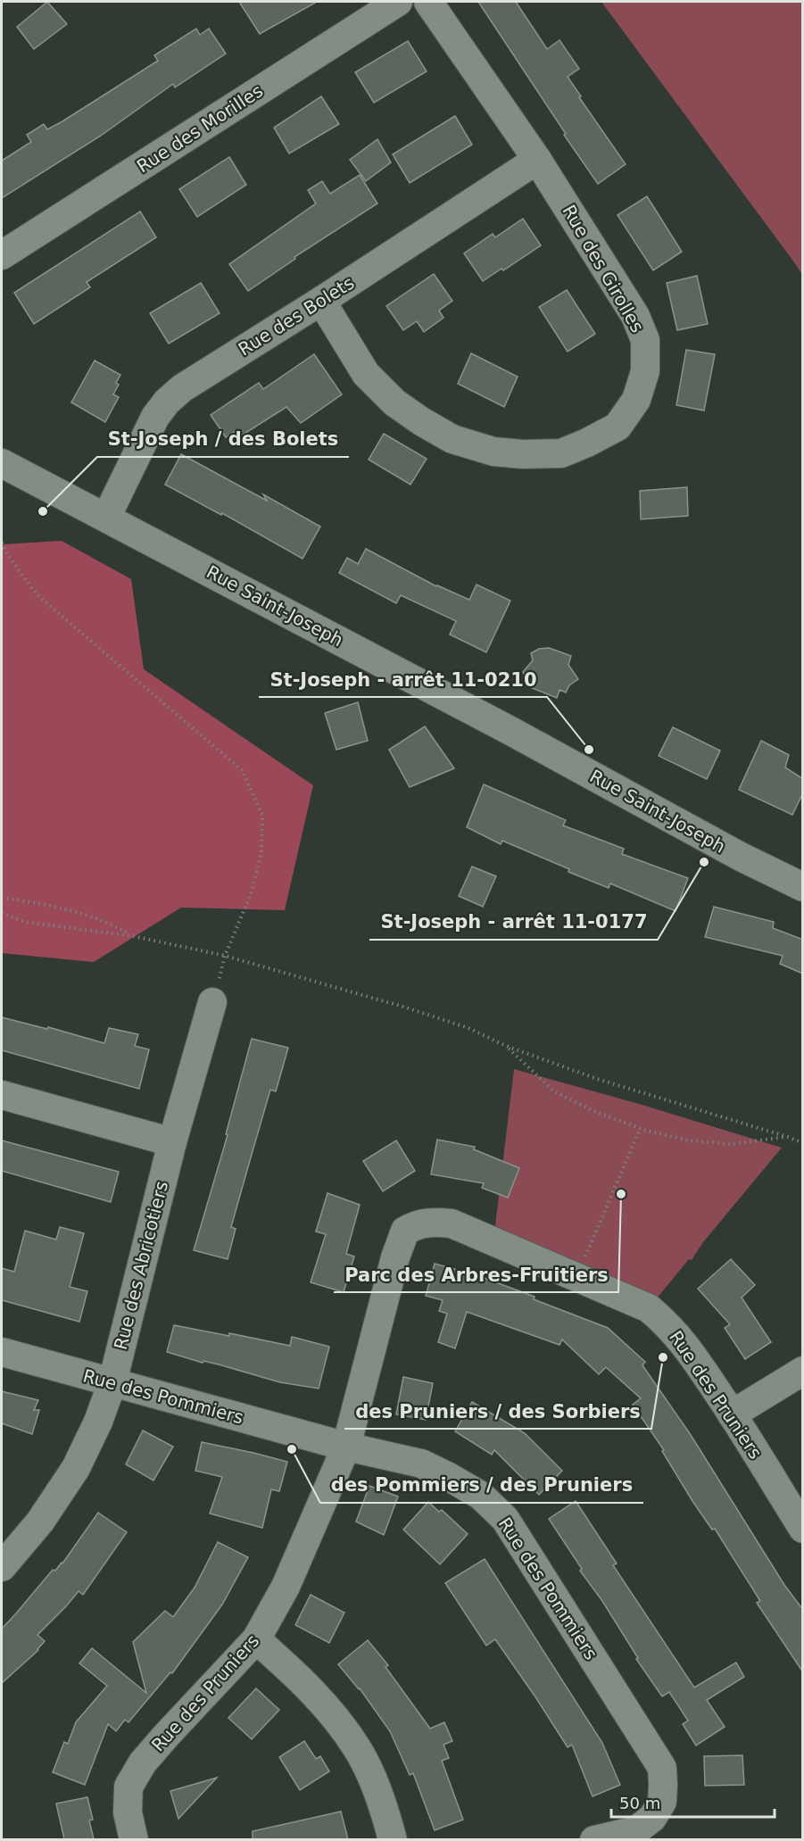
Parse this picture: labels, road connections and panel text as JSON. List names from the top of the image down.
{
  "streets": {
    "street": [
      "Rue des Morilles",
      "Rue des Girolles",
      "Rue des Bolets",
      "Rue Saint-Joseph",
      "Rue des Abricotiers",
      "Rue des Pruniers",
      "Rue des Pommiers"
    ]
  },
  "crossings": [
    ["Rue des Girolles", "Rue des Bolets"],
    ["Rue des Bolets", "Rue Saint-Joseph"],
    ["Rue des Abricotiers", "Rue des Pommiers"],
    ["Rue des Pruniers", "Rue des Pommiers"]
  ],
  "places": [
    "St-Joseph / des Bolets",
    "St-Joseph - arrêt 11-0210",
    "St-Joseph - arrêt 11-0177",
    "Parc des Arbres-Fruitiers",
    "des Pruniers / des Sorbiers",
    "des Pommiers / des Pruniers"
  ],
  "scale_bar": "50 m"
}
